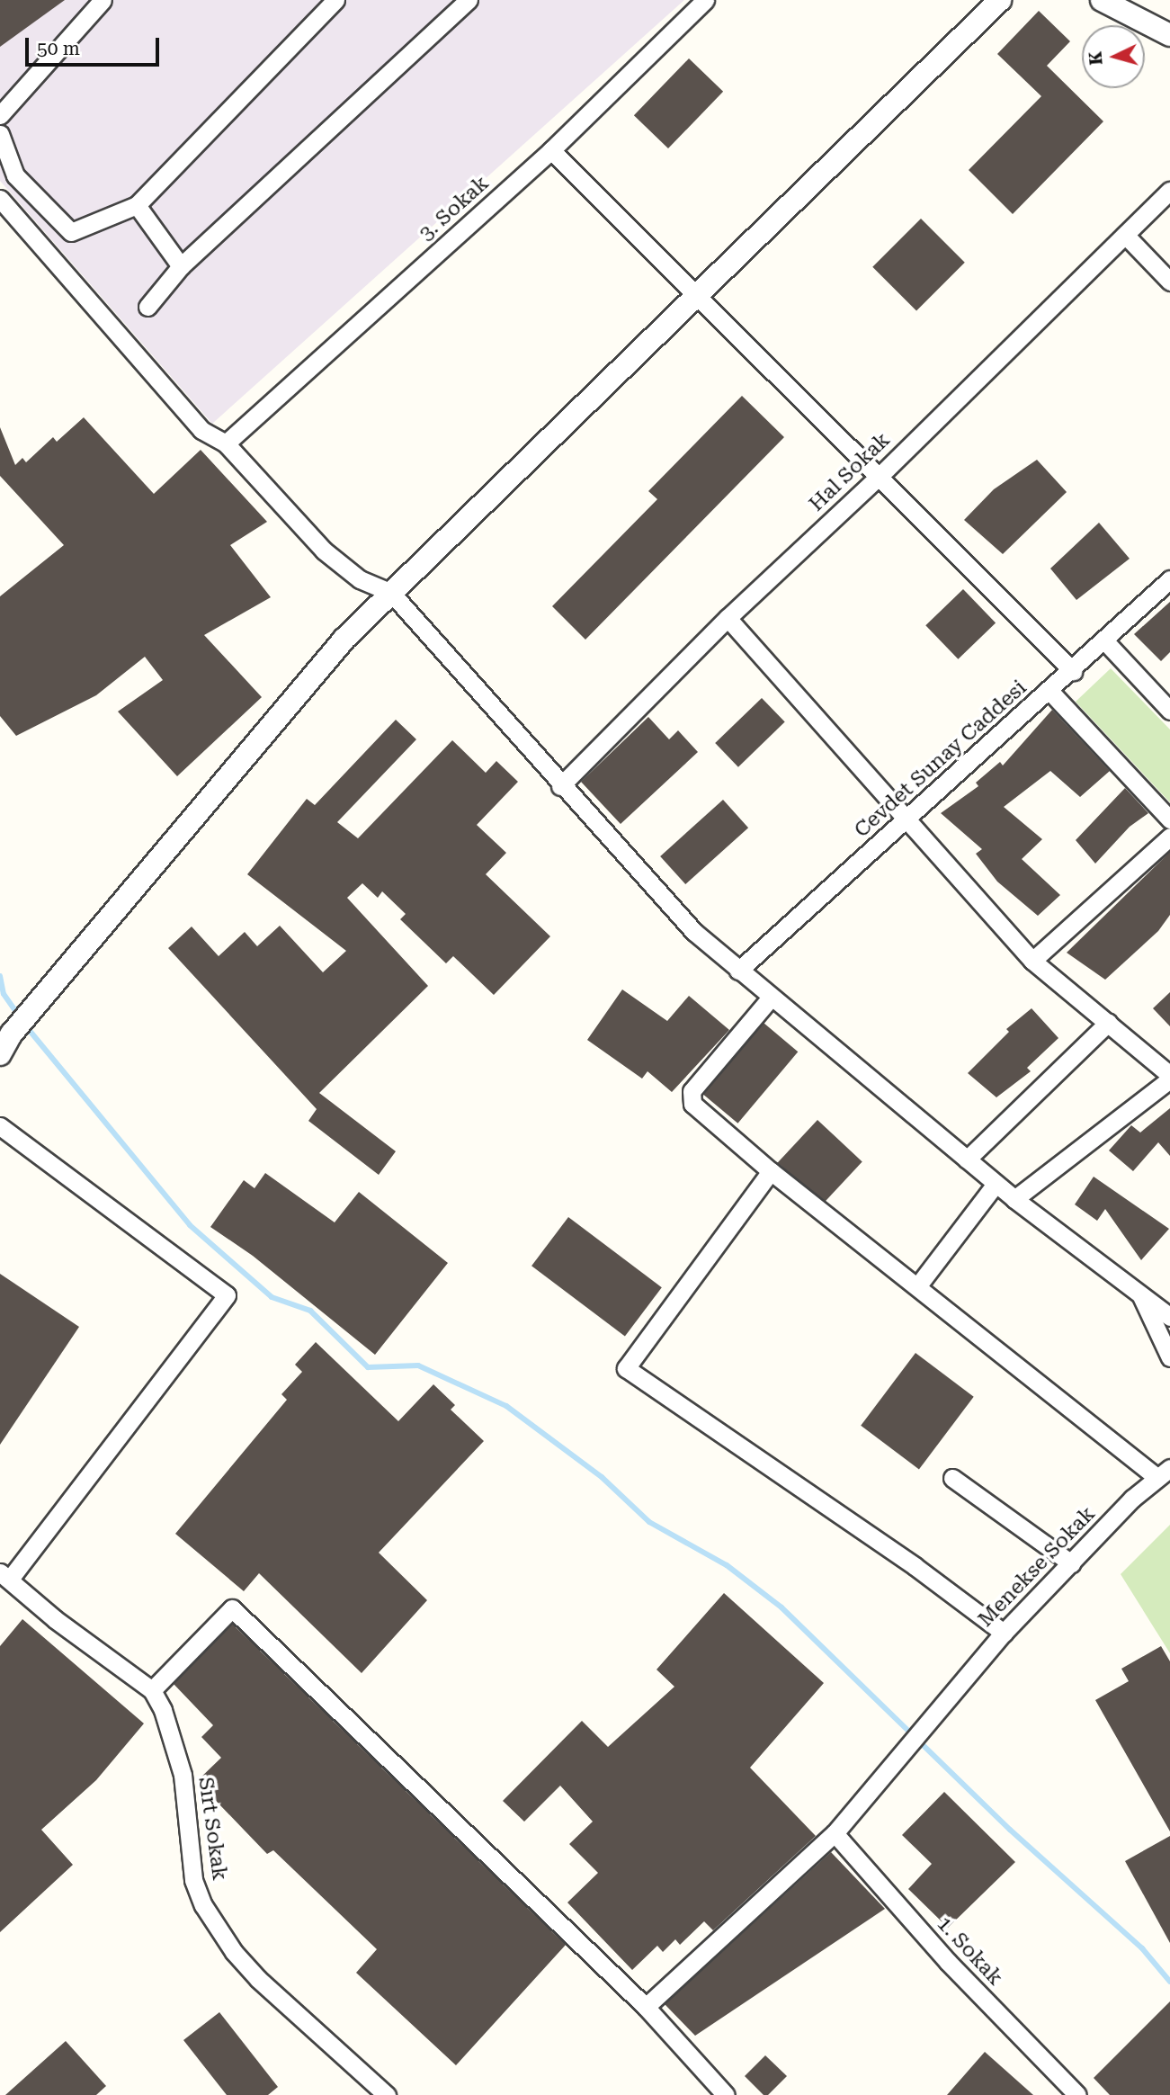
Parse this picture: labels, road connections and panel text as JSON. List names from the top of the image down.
{
  "streets": {
    "street": [
      "3. Sokak",
      "Hal Sokak",
      "Cevdet Sunay Caddesi",
      "Menekse Sokak",
      "Sırt Sokak",
      "1. Sokak"
    ]
  },
  "crossings": [
    ["Menekse Sokak", "1. Sokak"]
  ],
  "scale_bar": "50 m",
  "north": "left"
}
